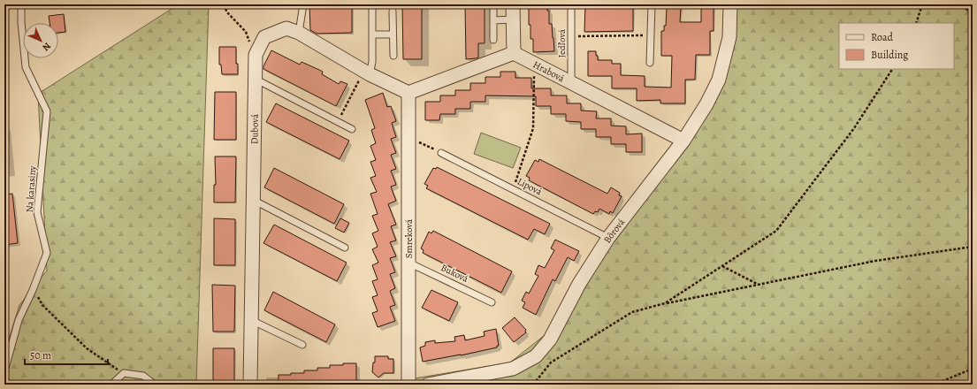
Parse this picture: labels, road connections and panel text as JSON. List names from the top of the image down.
{
  "streets": {
    "street": [
      "Hrabová",
      "Dubová",
      "Bôrová",
      "Smreková"
    ],
    "lane": [
      "Jedľová",
      "Lipová",
      "Na karasiny",
      "Buková"
    ]
  },
  "crossings": [
    ["Jedľová", "Hrabová"],
    ["Hrabová", "Bôrová"],
    ["Dubová", "Smreková"],
    ["Lipová", "Bôrová"],
    ["Smreková", "Buková"]
  ],
  "legend": ["Road", "Building"],
  "scale_bar": "50 m",
  "north": "bottom right"
}
